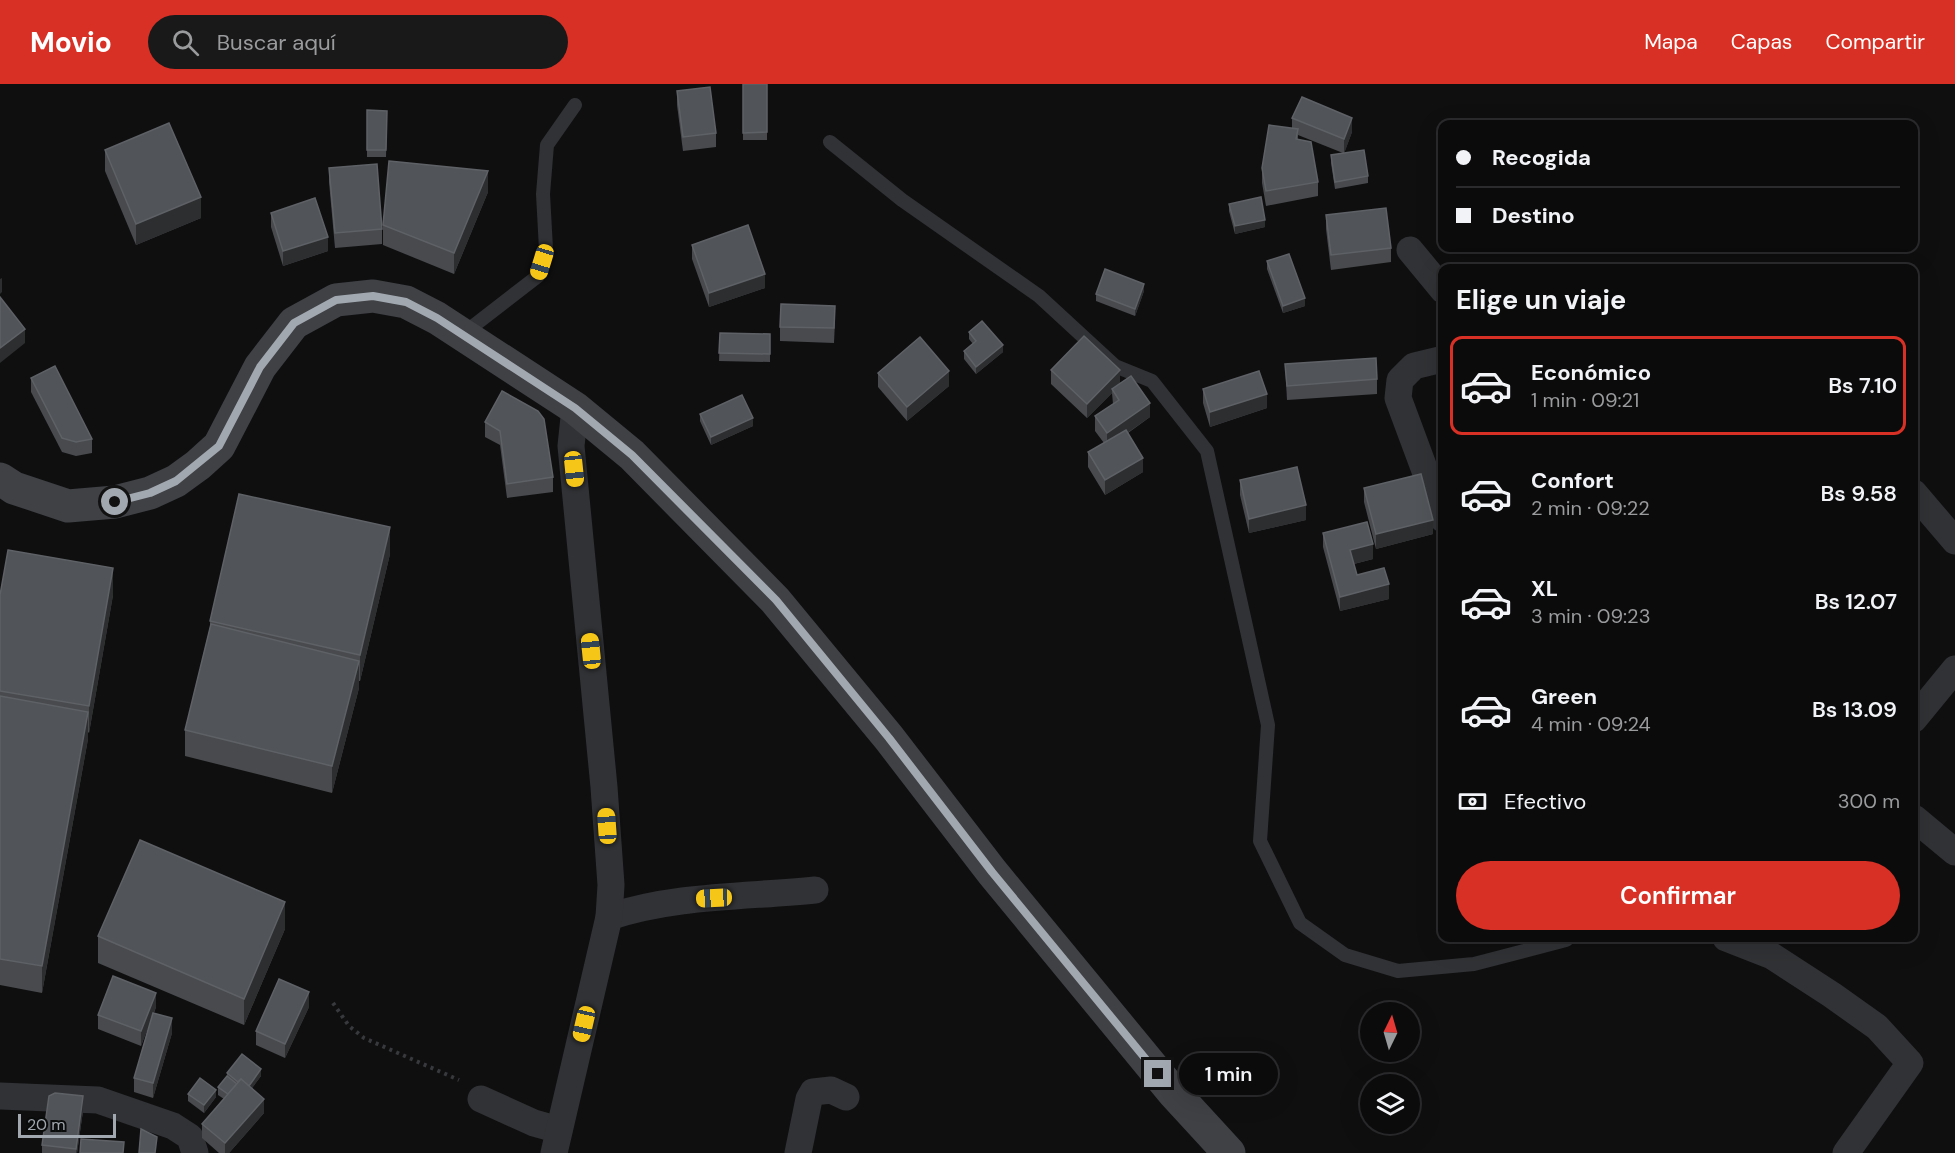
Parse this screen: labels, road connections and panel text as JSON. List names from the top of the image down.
{
  "scale_bar": "20 m",
  "north": "top",
  "page": {
    "header": "Movio",
    "search": "Buscar aquí",
    "nav": ["Mapa", "Capas", "Compartir"],
    "banner": ["Recogida", "Destino"],
    "heading": "Elige un viaje",
    "list": [
      {
        "name": "Económico",
        "note": "1 min · 09:21",
        "value": "Bs 7.10"
      },
      {
        "name": "Confort",
        "note": "2 min · 09:22",
        "value": "Bs 9.58"
      },
      {
        "name": "XL",
        "note": "3 min · 09:23",
        "value": "Bs 12.07"
      },
      {
        "name": "Green",
        "note": "4 min · 09:24",
        "value": "Bs 13.09"
      }
    ],
    "pay": ["Efectivo", "300 m"],
    "buttons": "Confirmar",
    "bubble": "1 min",
    "scale": "20 m"
  }
}
